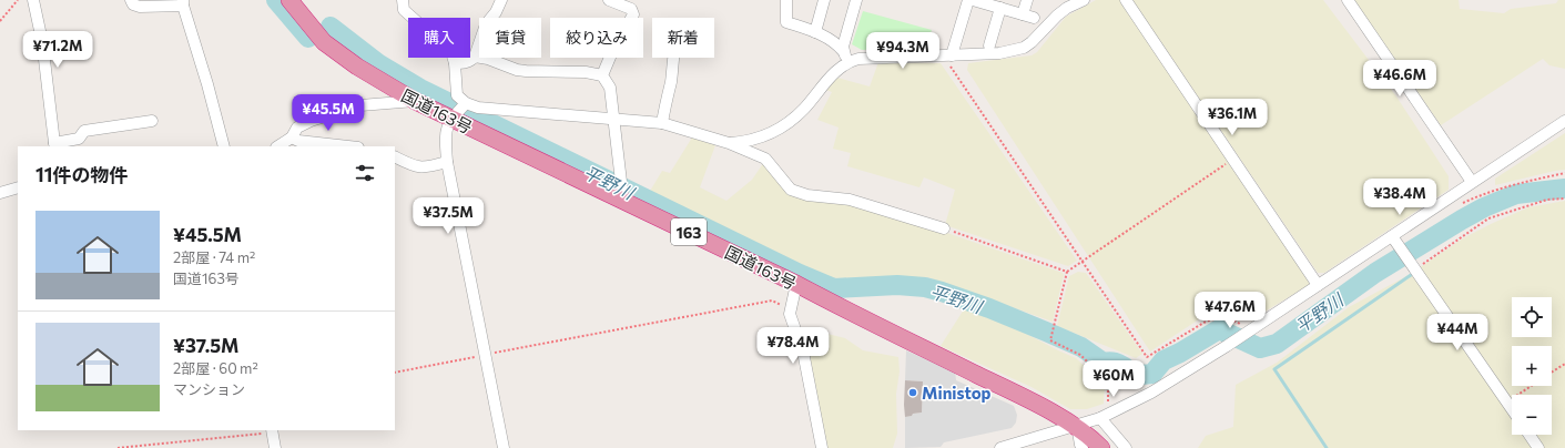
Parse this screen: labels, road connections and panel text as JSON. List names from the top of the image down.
{
  "streets": {
    "highway": ["国道163号", "163"]
  },
  "water": ["平野川"],
  "places": ["Ministop"],
  "page": {
    "chip": [
      "購入",
      "賃貸",
      "絞り込み",
      "新着"
    ],
    "price": [
      "¥71.2M",
      "¥94.3M",
      "¥46.6M",
      "¥45.5M",
      "¥36.1M",
      "¥38.4M",
      "¥37.5M",
      "¥47.6M",
      "¥44M",
      "¥78.4M",
      "¥60M"
    ],
    "heading": "11件の物件",
    "list": [
      {
        "name": "¥45.5M",
        "note": "2部屋 · 74 m² · 国道163号"
      },
      {
        "name": "¥37.5M",
        "note": "2部屋 · 60 m² · マンション"
      }
    ],
    "map_buttons": ["+", "−"]
  }
}
